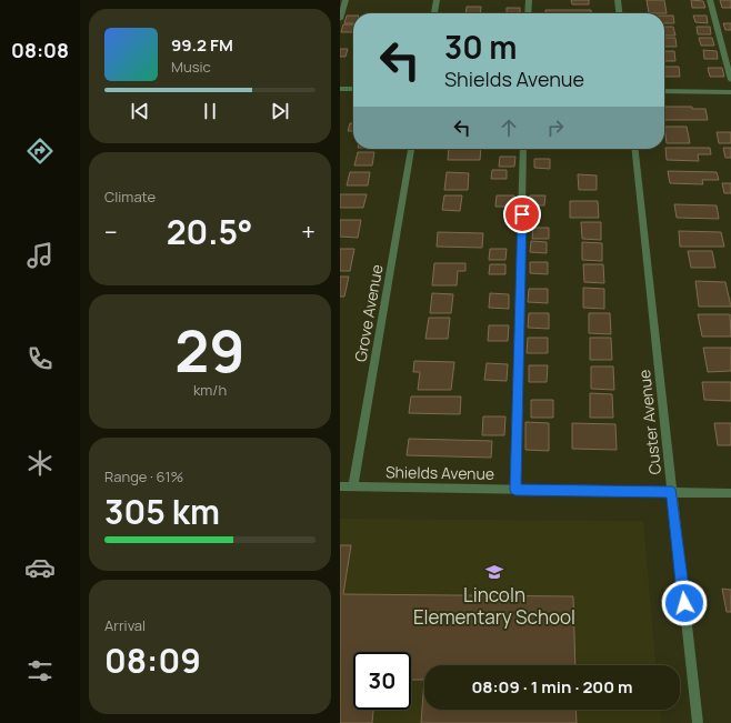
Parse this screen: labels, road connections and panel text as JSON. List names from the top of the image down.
{
  "streets": {
    "street": ["Grove Avenue", "Custer Avenue", "Shields Avenue"]
  },
  "crossings": [
    ["Grove Avenue", "Shields Avenue"],
    ["Custer Avenue", "Shields Avenue"]
  ],
  "places": {
    "school or university": ["Lincoln Elementary School"]
  },
  "page": {
    "tabs": "08:08",
    "turn": ["30 m", "Shields Avenue"],
    "song": ["99.2 FM", "Music"],
    "tile": [
      "Climate",
      ["29", "km/h"],
      ["Range · 61%", "305 km"],
      ["Arrival", "08:09"]
    ],
    "heat": ["−", "20.5°", "+"],
    "limit": "30",
    "trip": "08:09 · 1 min · 200 m"
  }
}
